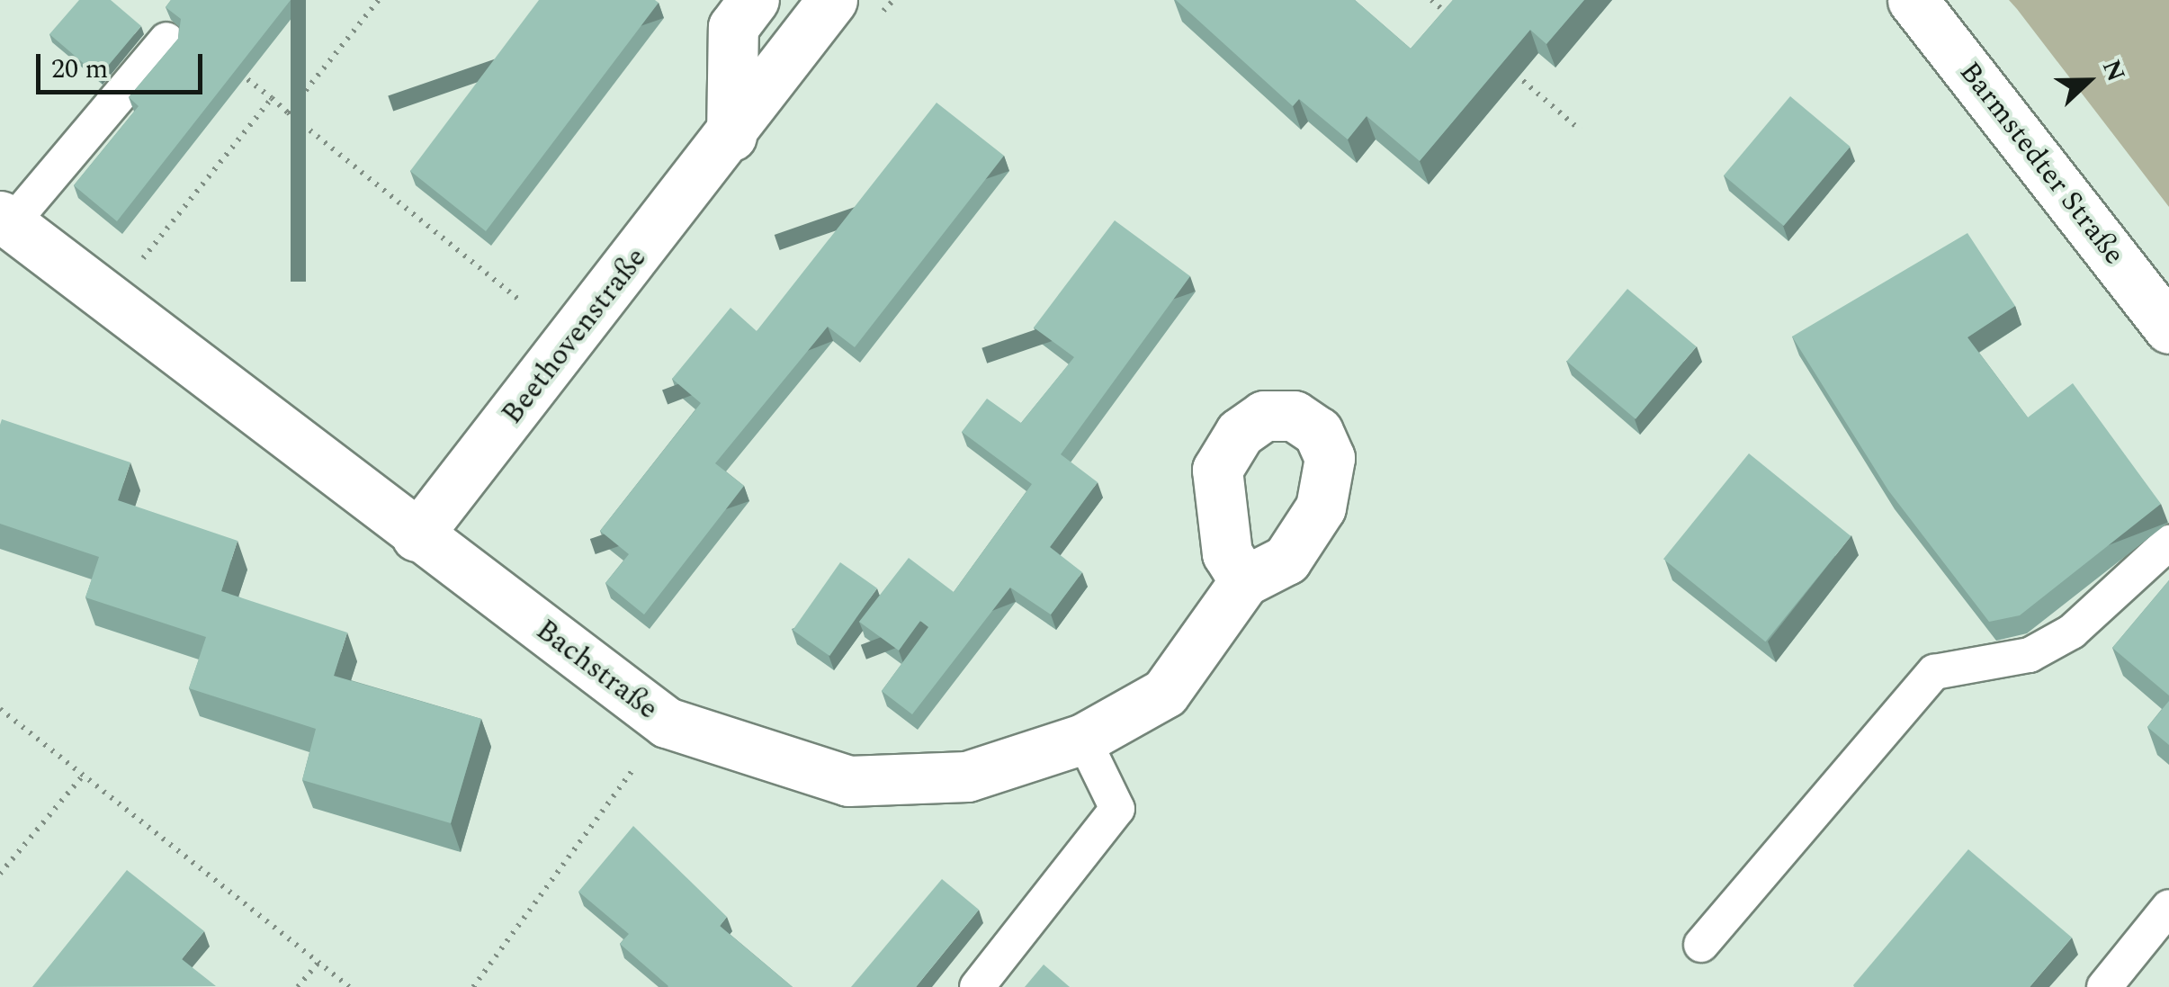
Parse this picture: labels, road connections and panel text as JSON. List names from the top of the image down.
{
  "streets": {
    "street": ["Barmstedter Straße", "Beethovenstraße", "Bachstraße"]
  },
  "crossings": [
    ["Beethovenstraße", "Bachstraße"]
  ],
  "scale_bar": "20 m",
  "north": "right"
}
